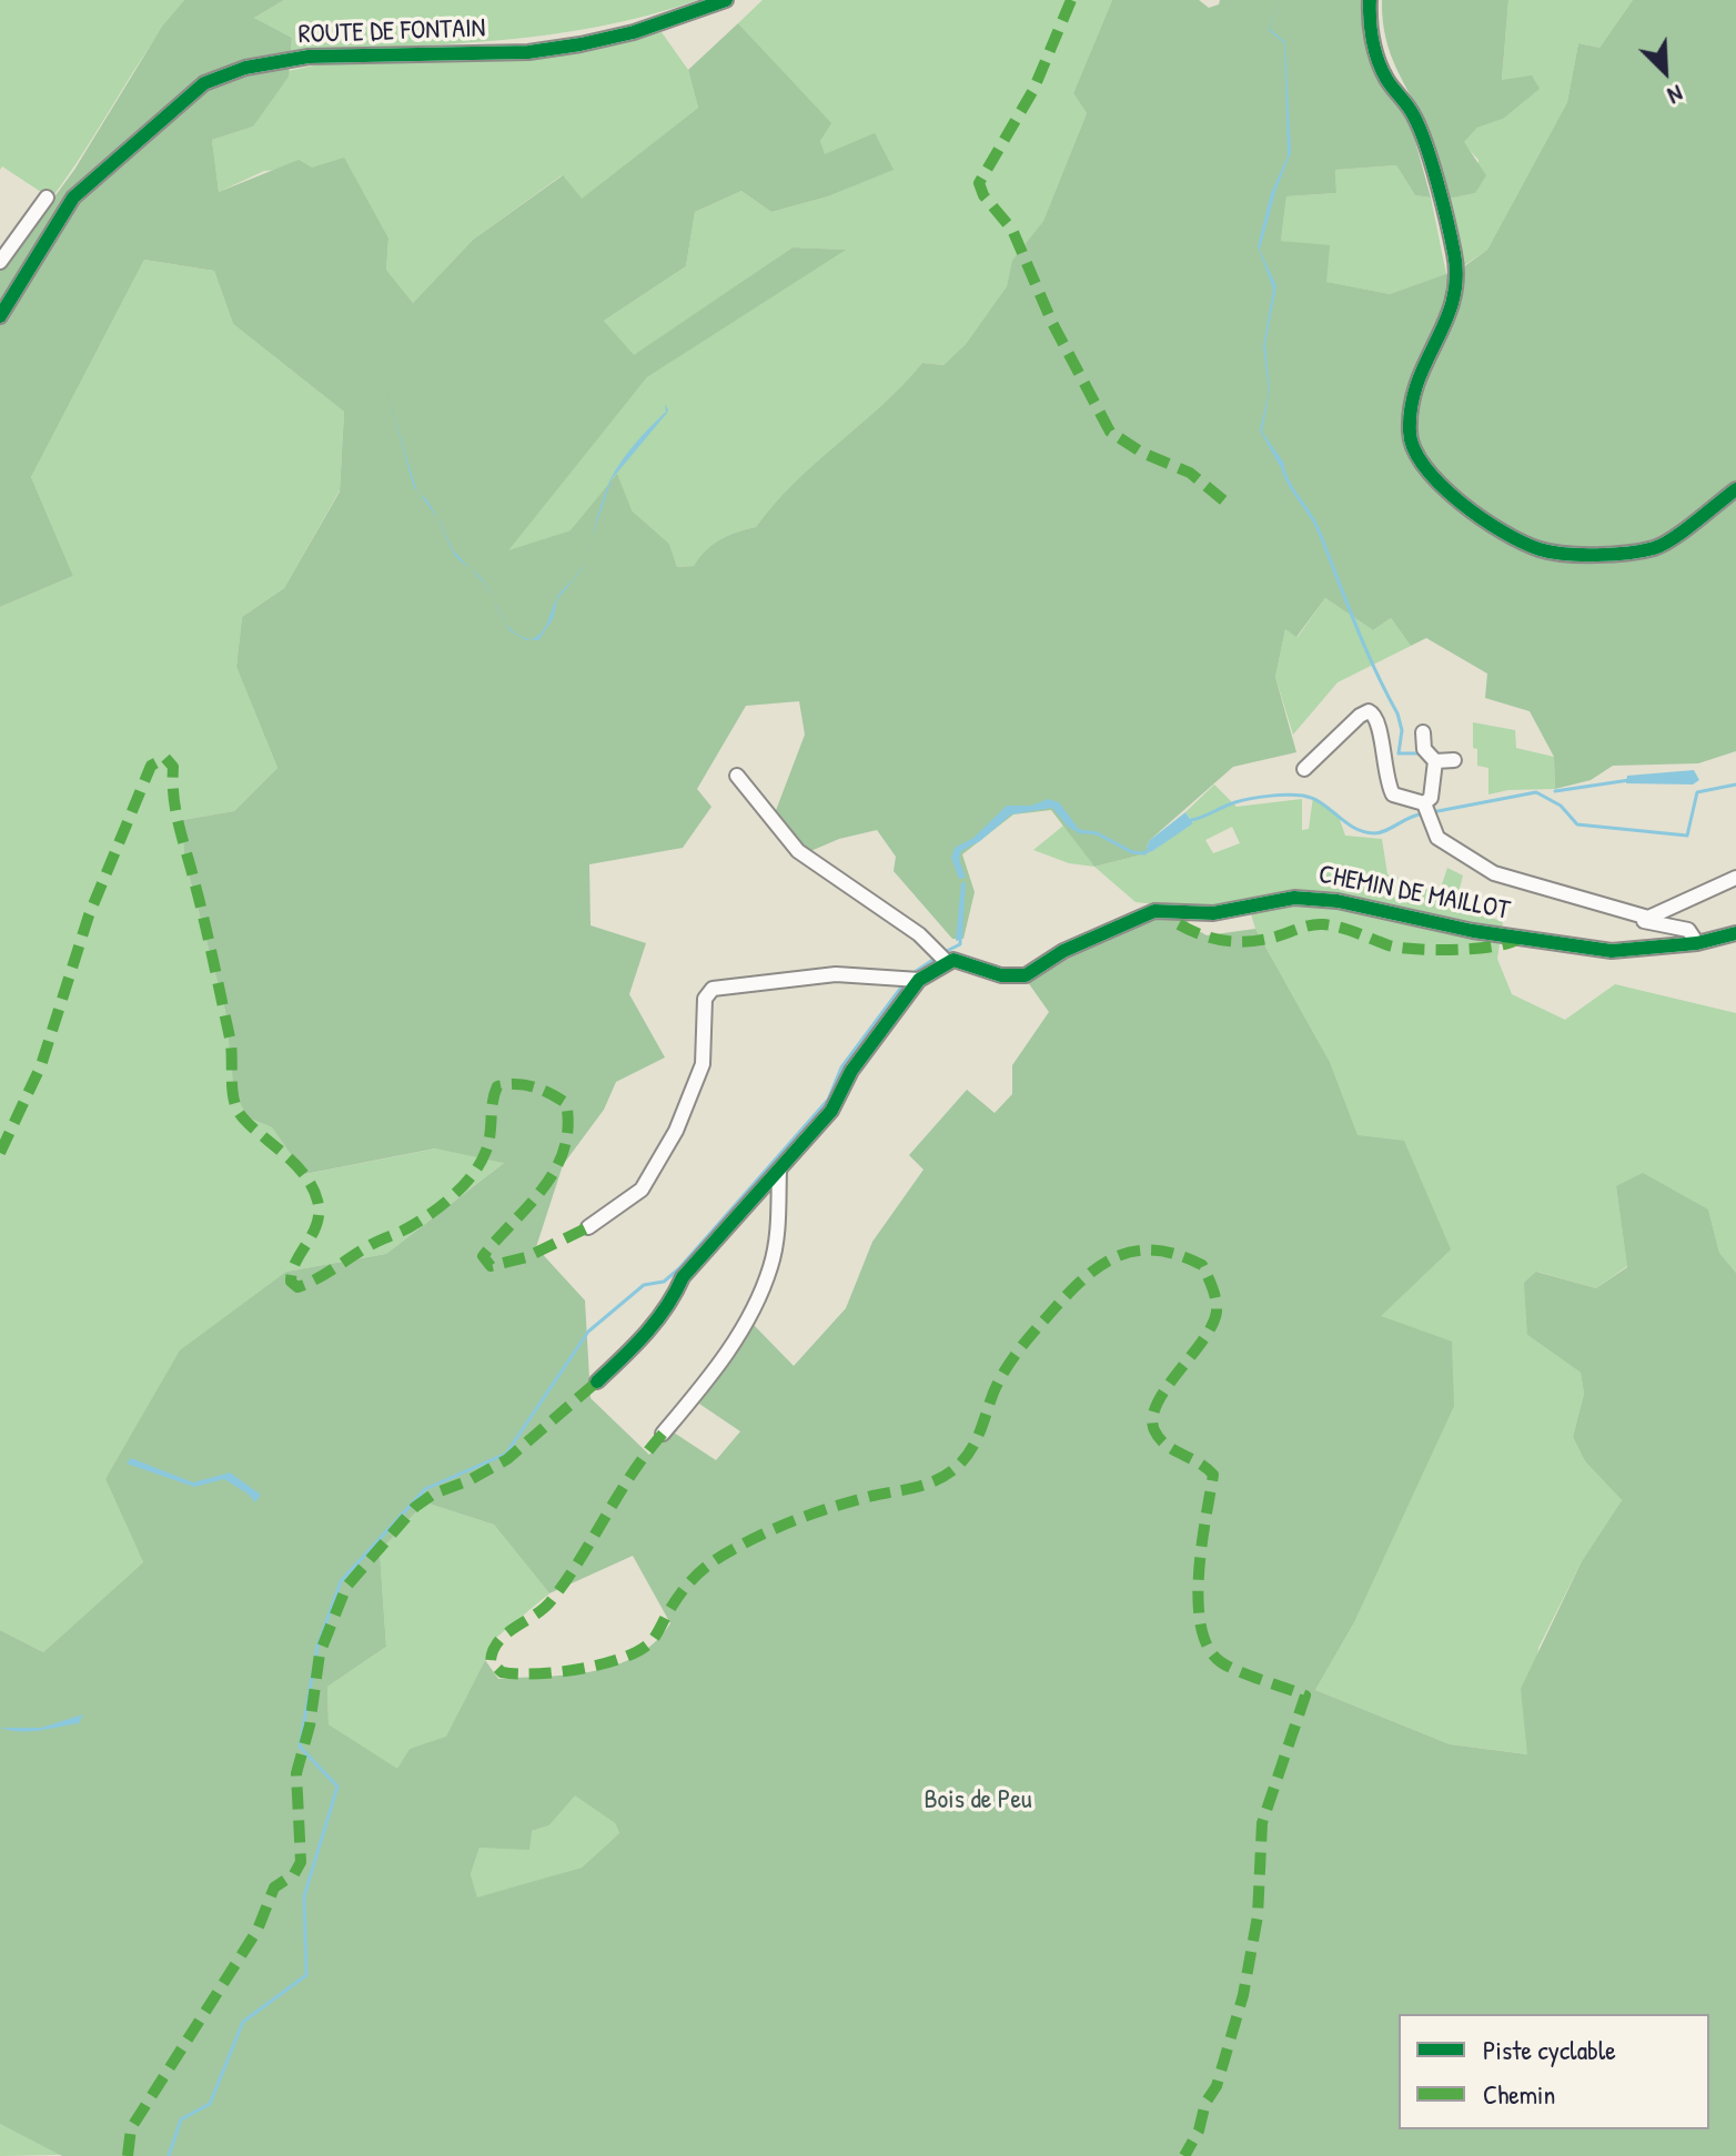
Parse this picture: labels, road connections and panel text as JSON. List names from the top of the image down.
{
  "streets": {
    "street": ["ROUTE DE FONTAIN", "CHEMIN DE MAILLOT"]
  },
  "parks": ["Bois de Peu"],
  "legend": ["Piste cyclable", "Chemin"],
  "north": "bottom right"
}
